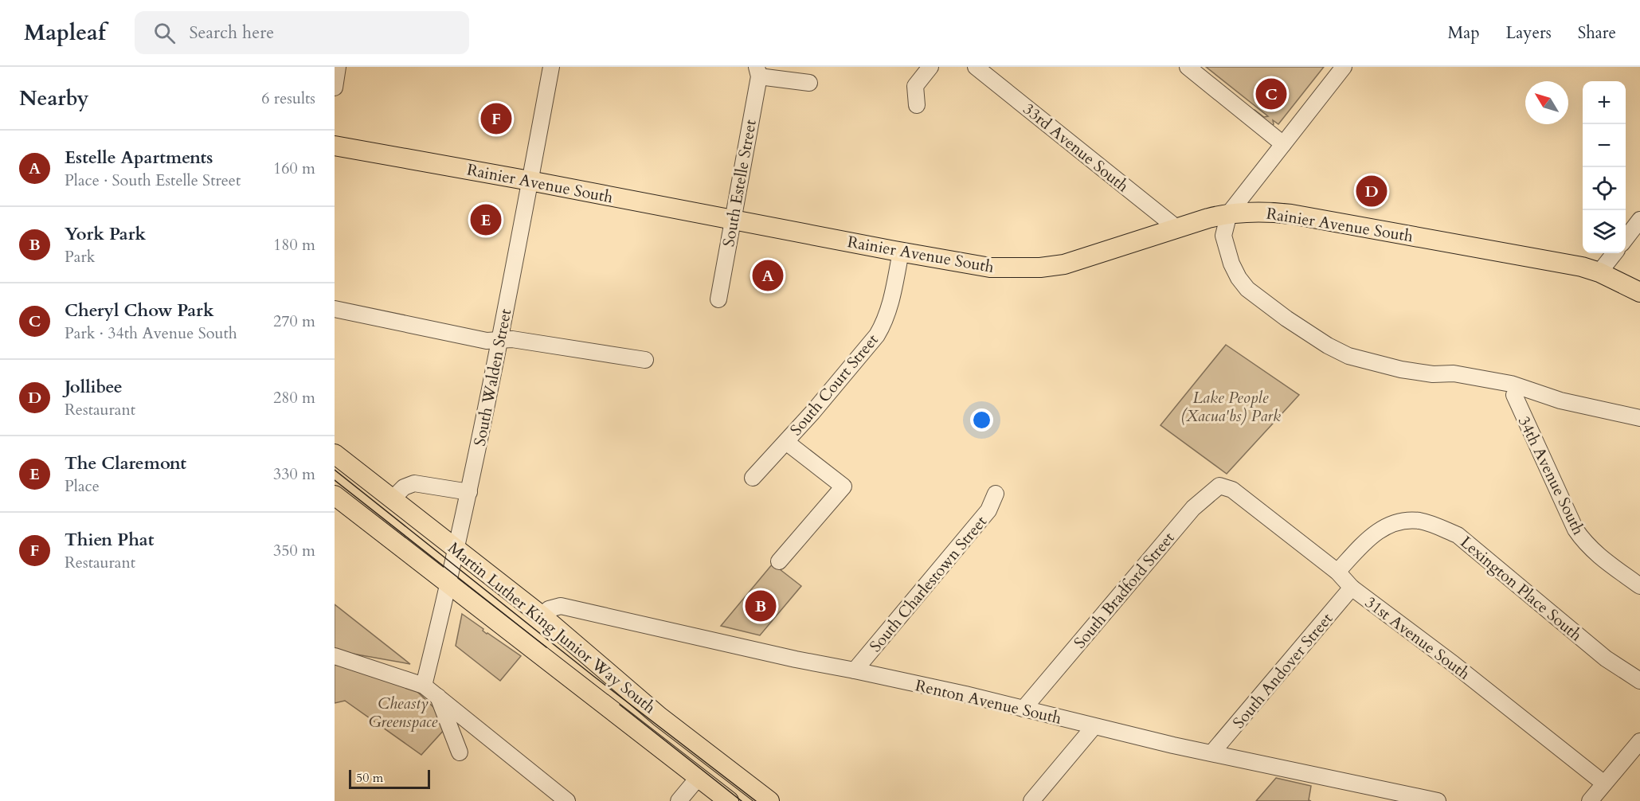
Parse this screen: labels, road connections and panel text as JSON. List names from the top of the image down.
{
  "streets": {
    "main road": ["Rainier Avenue South", "Martin Luther King Junior Way South"],
    "street": [
      "33rd Avenue South",
      "South Estelle Street",
      "South Walden Street",
      "South Court Street",
      "34th Avenue South",
      "South Charlestown Street",
      "Lexington Place South",
      "South Bradford Street",
      "31st Avenue South",
      "South Andover Street",
      "Renton Avenue South"
    ]
  },
  "crossings": [
    ["33rd Avenue South", "Rainier Avenue South"],
    ["Rainier Avenue South", "South Estelle Street"],
    ["Rainier Avenue South", "South Walden Street"],
    ["Rainier Avenue South", "South Court Street"],
    ["South Walden Street", "Martin Luther King Junior Way South"],
    ["South Charlestown Street", "Renton Avenue South"],
    ["Lexington Place South", "31st Avenue South"],
    ["South Bradford Street", "31st Avenue South"],
    ["South Bradford Street", "Renton Avenue South"],
    ["Martin Luther King Junior Way South", "Renton Avenue South"],
    ["31st Avenue South", "South Andover Street"],
    ["South Andover Street", "Renton Avenue South"]
  ],
  "parks": ["Lake People (Xacua'bs) Park", "Cheasty Greenspace"],
  "scale_bar": "50 m",
  "north": "top left",
  "page": {
    "header": "Mapleaf",
    "search": "Search here",
    "nav": ["Map", "Layers", "Share"],
    "heading": ["Nearby", "6 results"],
    "pins": [
      "C",
      "F",
      "D",
      "E",
      "A",
      "B"
    ],
    "map_buttons": ["+", "−"],
    "list": [
      {
        "mark": "A",
        "name": "Estelle Apartments",
        "note": "Place · South Estelle Street",
        "value": "160 m"
      },
      {
        "mark": "B",
        "name": "York Park",
        "note": "Park",
        "value": "180 m"
      },
      {
        "mark": "C",
        "name": "Cheryl Chow Park",
        "note": "Park · 34th Avenue South",
        "value": "270 m"
      },
      {
        "mark": "D",
        "name": "Jollibee",
        "note": "Restaurant",
        "value": "280 m"
      },
      {
        "mark": "E",
        "name": "The Claremont",
        "note": "Place",
        "value": "330 m"
      },
      {
        "mark": "F",
        "name": "Thien Phat",
        "note": "Restaurant",
        "value": "350 m"
      }
    ],
    "scale": "50 m"
  }
}
